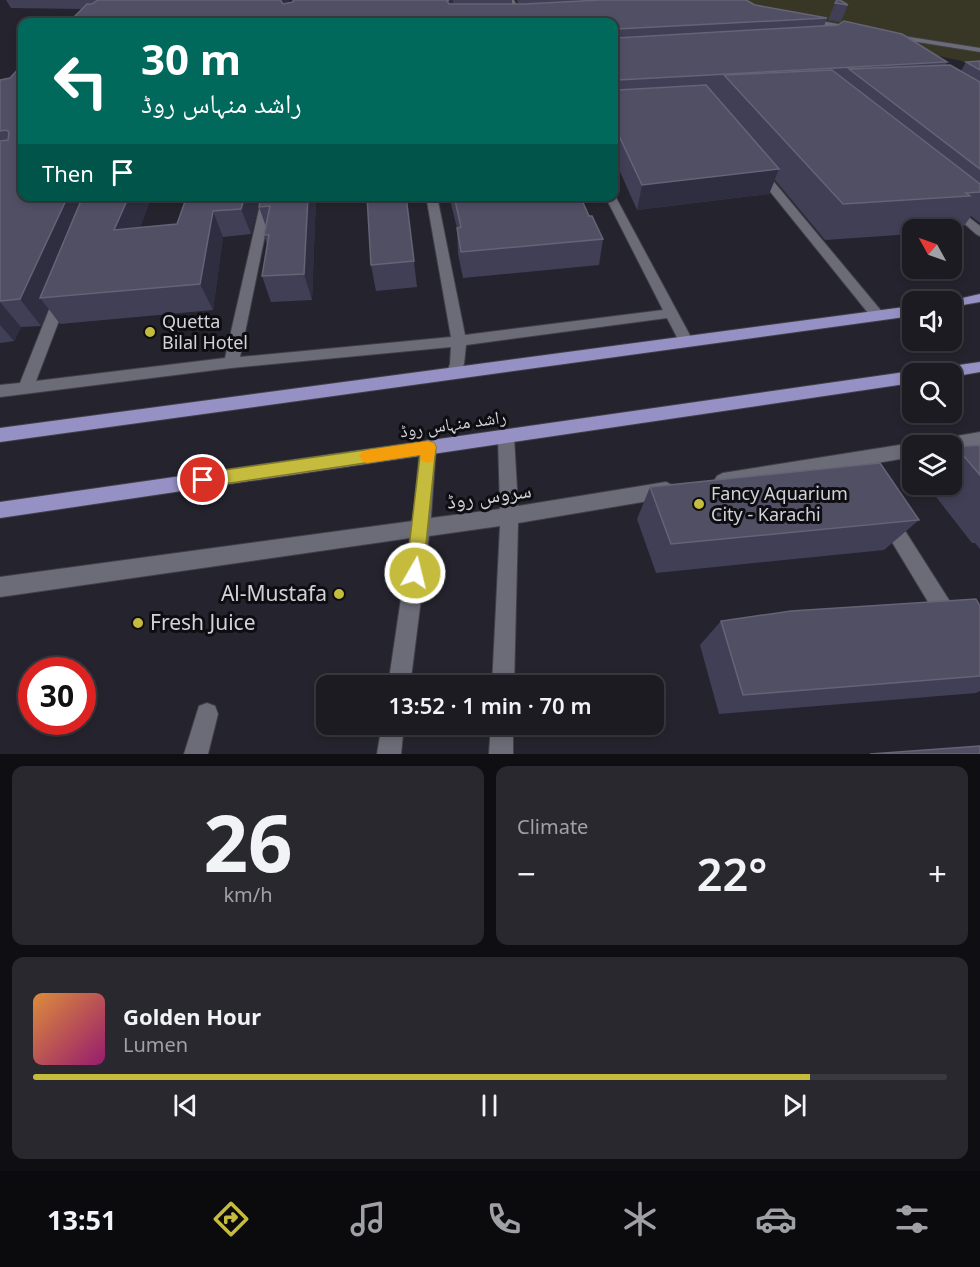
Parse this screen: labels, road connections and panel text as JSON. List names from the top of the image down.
{
  "streets": {
    "main road": ["راشد منہاس روڈ"],
    "street": ["سروس روڈ"]
  },
  "places": [
    "Quetta Bilal Hotel",
    "Fancy Aquarium City - Karachi",
    "Al-Mustafa",
    "Fresh Juice"
  ],
  "north": "top left",
  "page": {
    "turn": ["30 m", "راشد منہاس روڈ"],
    "then": "Then",
    "limit": "30",
    "trip": "13:52 · 1 min · 70 m",
    "tile": [
      ["26", "km/h"],
      "Climate"
    ],
    "heat": ["−", "22°", "+"],
    "song": ["Golden Hour", "Lumen"],
    "tabs": "13:51"
  }
}
